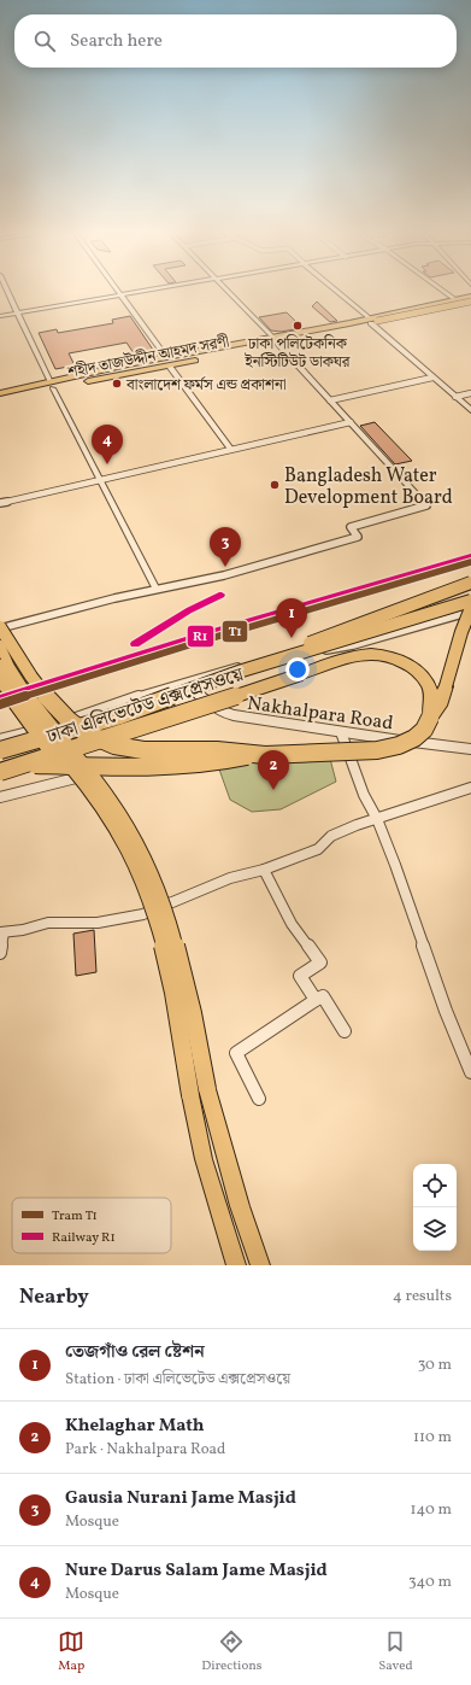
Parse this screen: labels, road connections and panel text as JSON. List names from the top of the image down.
{
  "streets": {
    "highway": ["ঢাকা এলিভেটেড এক্সপ্রেসওয়ে"],
    "main road": ["শহীদ তাজউদ্দীন আহমদ সরণী"],
    "street": ["Nakhalpara Road"]
  },
  "places": ["ঢাকা পলিটেকনিক ইনস্টিটিউট ডাকঘর", "বাংলাদেশ ফর্মস এন্ড প্রকাশনা", "Bangladesh Water Development Board"],
  "lines": ["rail line R1", "tram line T1"],
  "legend": ["Tram T1", "Railway R1"],
  "page": {
    "search": "Search here",
    "pins": [
      "4",
      "3",
      "1",
      "2"
    ],
    "heading": ["Nearby", "4 results"],
    "list": [
      {
        "mark": "1",
        "name": "তেজগাঁও রেল ষ্টেশন",
        "note": "Station · ঢাকা এলিভেটেড এক্সপ্রেসওয়ে",
        "value": "30 m"
      },
      {
        "mark": "2",
        "name": "Khelaghar Math",
        "note": "Park · Nakhalpara Road",
        "value": "110 m"
      },
      {
        "mark": "3",
        "name": "Gausia Nurani Jame Masjid",
        "note": "Mosque",
        "value": "140 m"
      },
      {
        "mark": "4",
        "name": "Nure Darus Salam Jame Masjid",
        "note": "Mosque",
        "value": "340 m"
      }
    ],
    "nav": ["Map", "Directions", "Saved"]
  }
}
